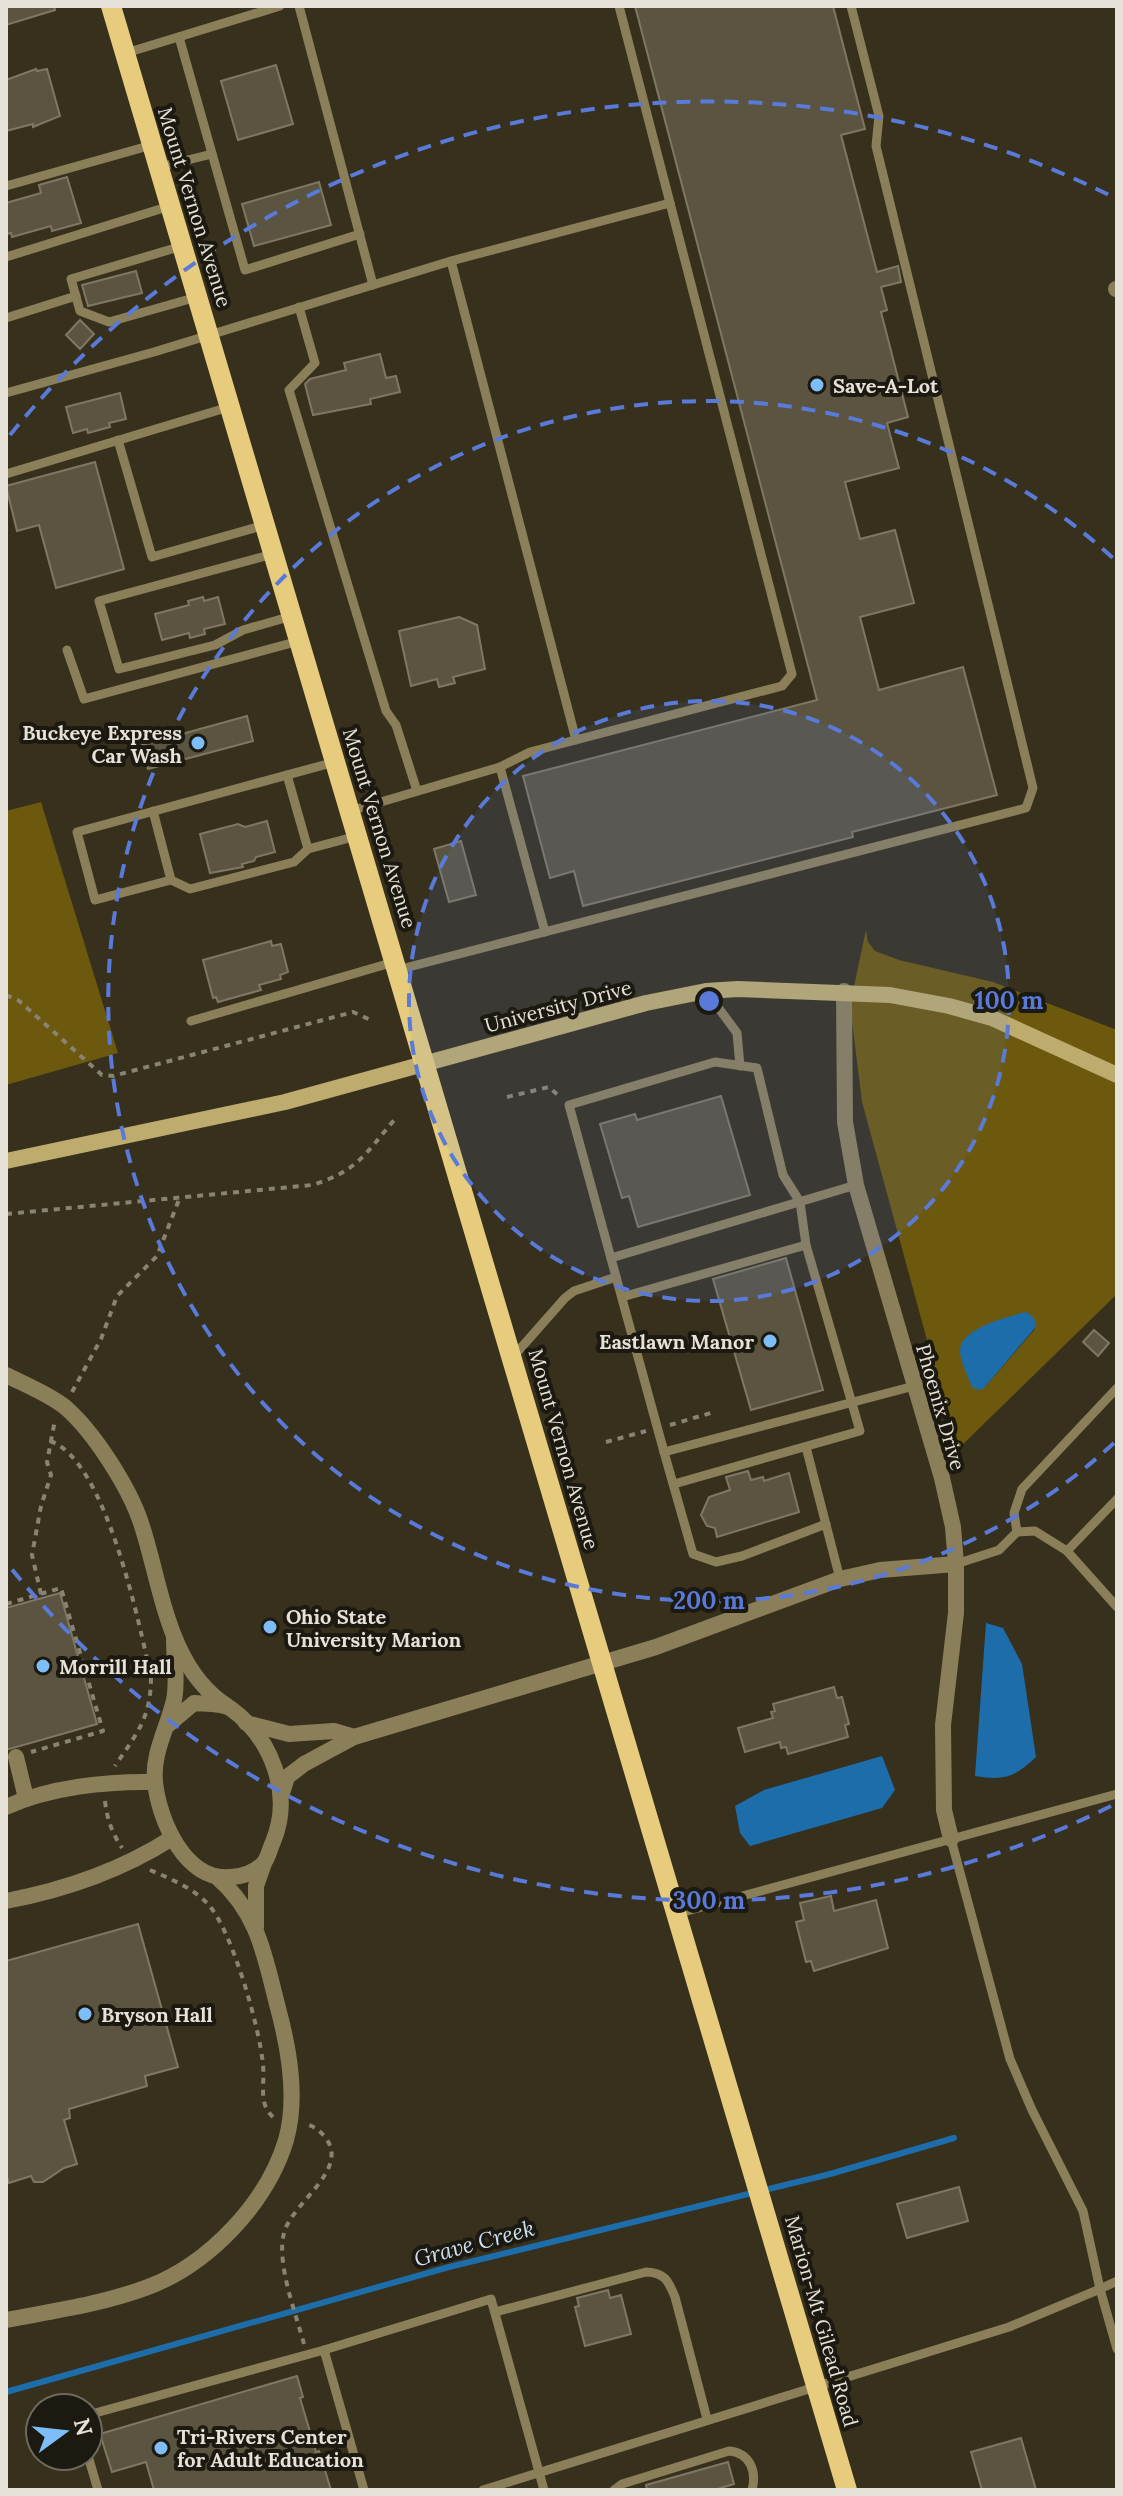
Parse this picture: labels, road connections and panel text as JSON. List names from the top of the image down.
{
  "streets": {
    "main road": ["Mount Vernon Avenue", "Marion-Mt Gilead Road"],
    "street": ["University Drive", "Phoenix Drive"]
  },
  "crossings": [
    ["Mount Vernon Avenue", "University Drive"],
    ["Mount Vernon Avenue", "Marion-Mt Gilead Road"],
    ["University Drive", "Phoenix Drive"]
  ],
  "water": ["Grave Creek"],
  "places": [
    "Save-A-Lot",
    "Buckeye Express Car Wash",
    "Eastlawn Manor",
    "Ohio State University Marion",
    "Morrill Hall",
    "Bryson Hall",
    "Tri-Rivers Center for Adult Education"
  ],
  "north": "right",
  "rings": ["100 m", "200 m", "300 m"]
}
